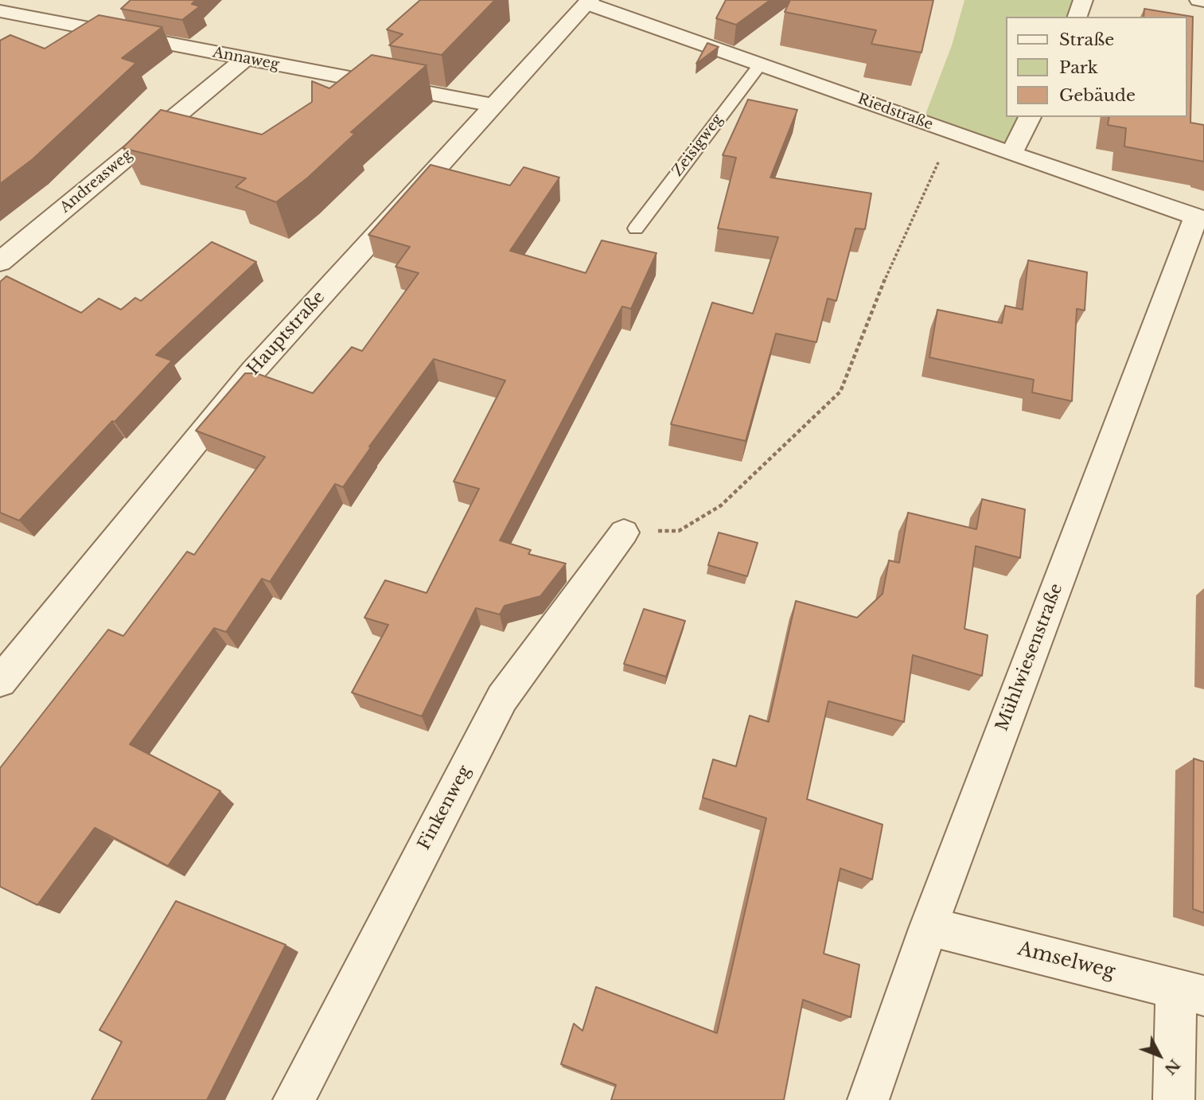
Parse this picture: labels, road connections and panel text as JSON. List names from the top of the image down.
{
  "streets": {
    "street": [
      "Annaweg",
      "Riedstraße",
      "Andreasweg",
      "Hauptstraße",
      "Mühlwiesenstraße",
      "Finkenweg",
      "Amselweg"
    ],
    "lane": ["Zeisigweg"]
  },
  "crossings": [
    ["Annaweg", "Andreasweg"],
    ["Annaweg", "Hauptstraße"],
    ["Riedstraße", "Zeisigweg"],
    ["Riedstraße", "Hauptstraße"],
    ["Riedstraße", "Mühlwiesenstraße"],
    ["Mühlwiesenstraße", "Amselweg"]
  ],
  "legend": ["Straße", "Park", "Gebäude"],
  "north": "bottom right"
}
